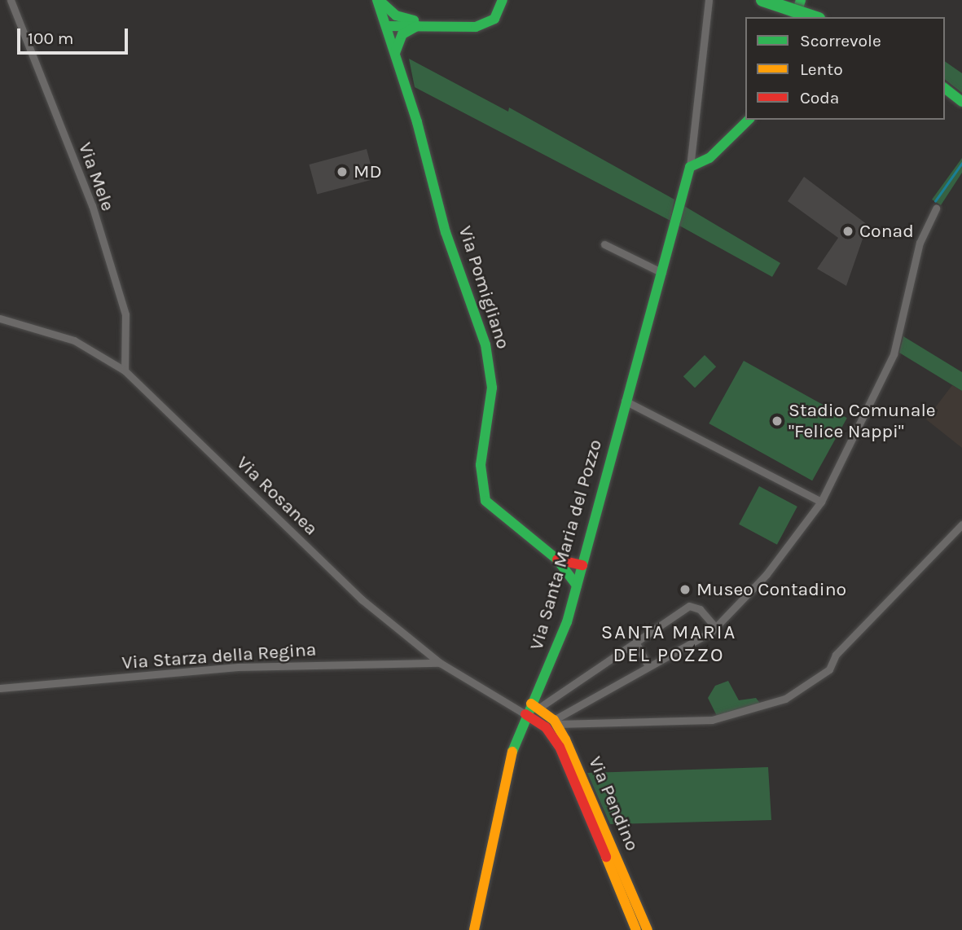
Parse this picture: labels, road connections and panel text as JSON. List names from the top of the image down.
{
  "streets": {
    "main road": ["Via Pomigliano", "Via Santa Maria del Pozzo", "Via Pendino"],
    "street": ["Via Mele", "Via Rosanea", "Via Starza della Regina"]
  },
  "crossings": [
    ["Via Mele", "Via Rosanea"],
    ["Via Pomigliano", "Via Santa Maria del Pozzo"],
    ["Via Rosanea", "Via Santa Maria del Pozzo"],
    ["Via Rosanea", "Via Starza della Regina"],
    ["Via Rosanea", "Via Pendino"],
    ["Via Santa Maria del Pozzo", "Via Pendino"]
  ],
  "districts": ["SANTA MARIA DEL POZZO"],
  "places": [
    "MD",
    "Conad",
    "Stadio Comunale \"Felice Nappi\"",
    "Museo Contadino"
  ],
  "legend": ["Scorrevole", "Lento", "Coda"],
  "scale_bar": "100 m"
}
